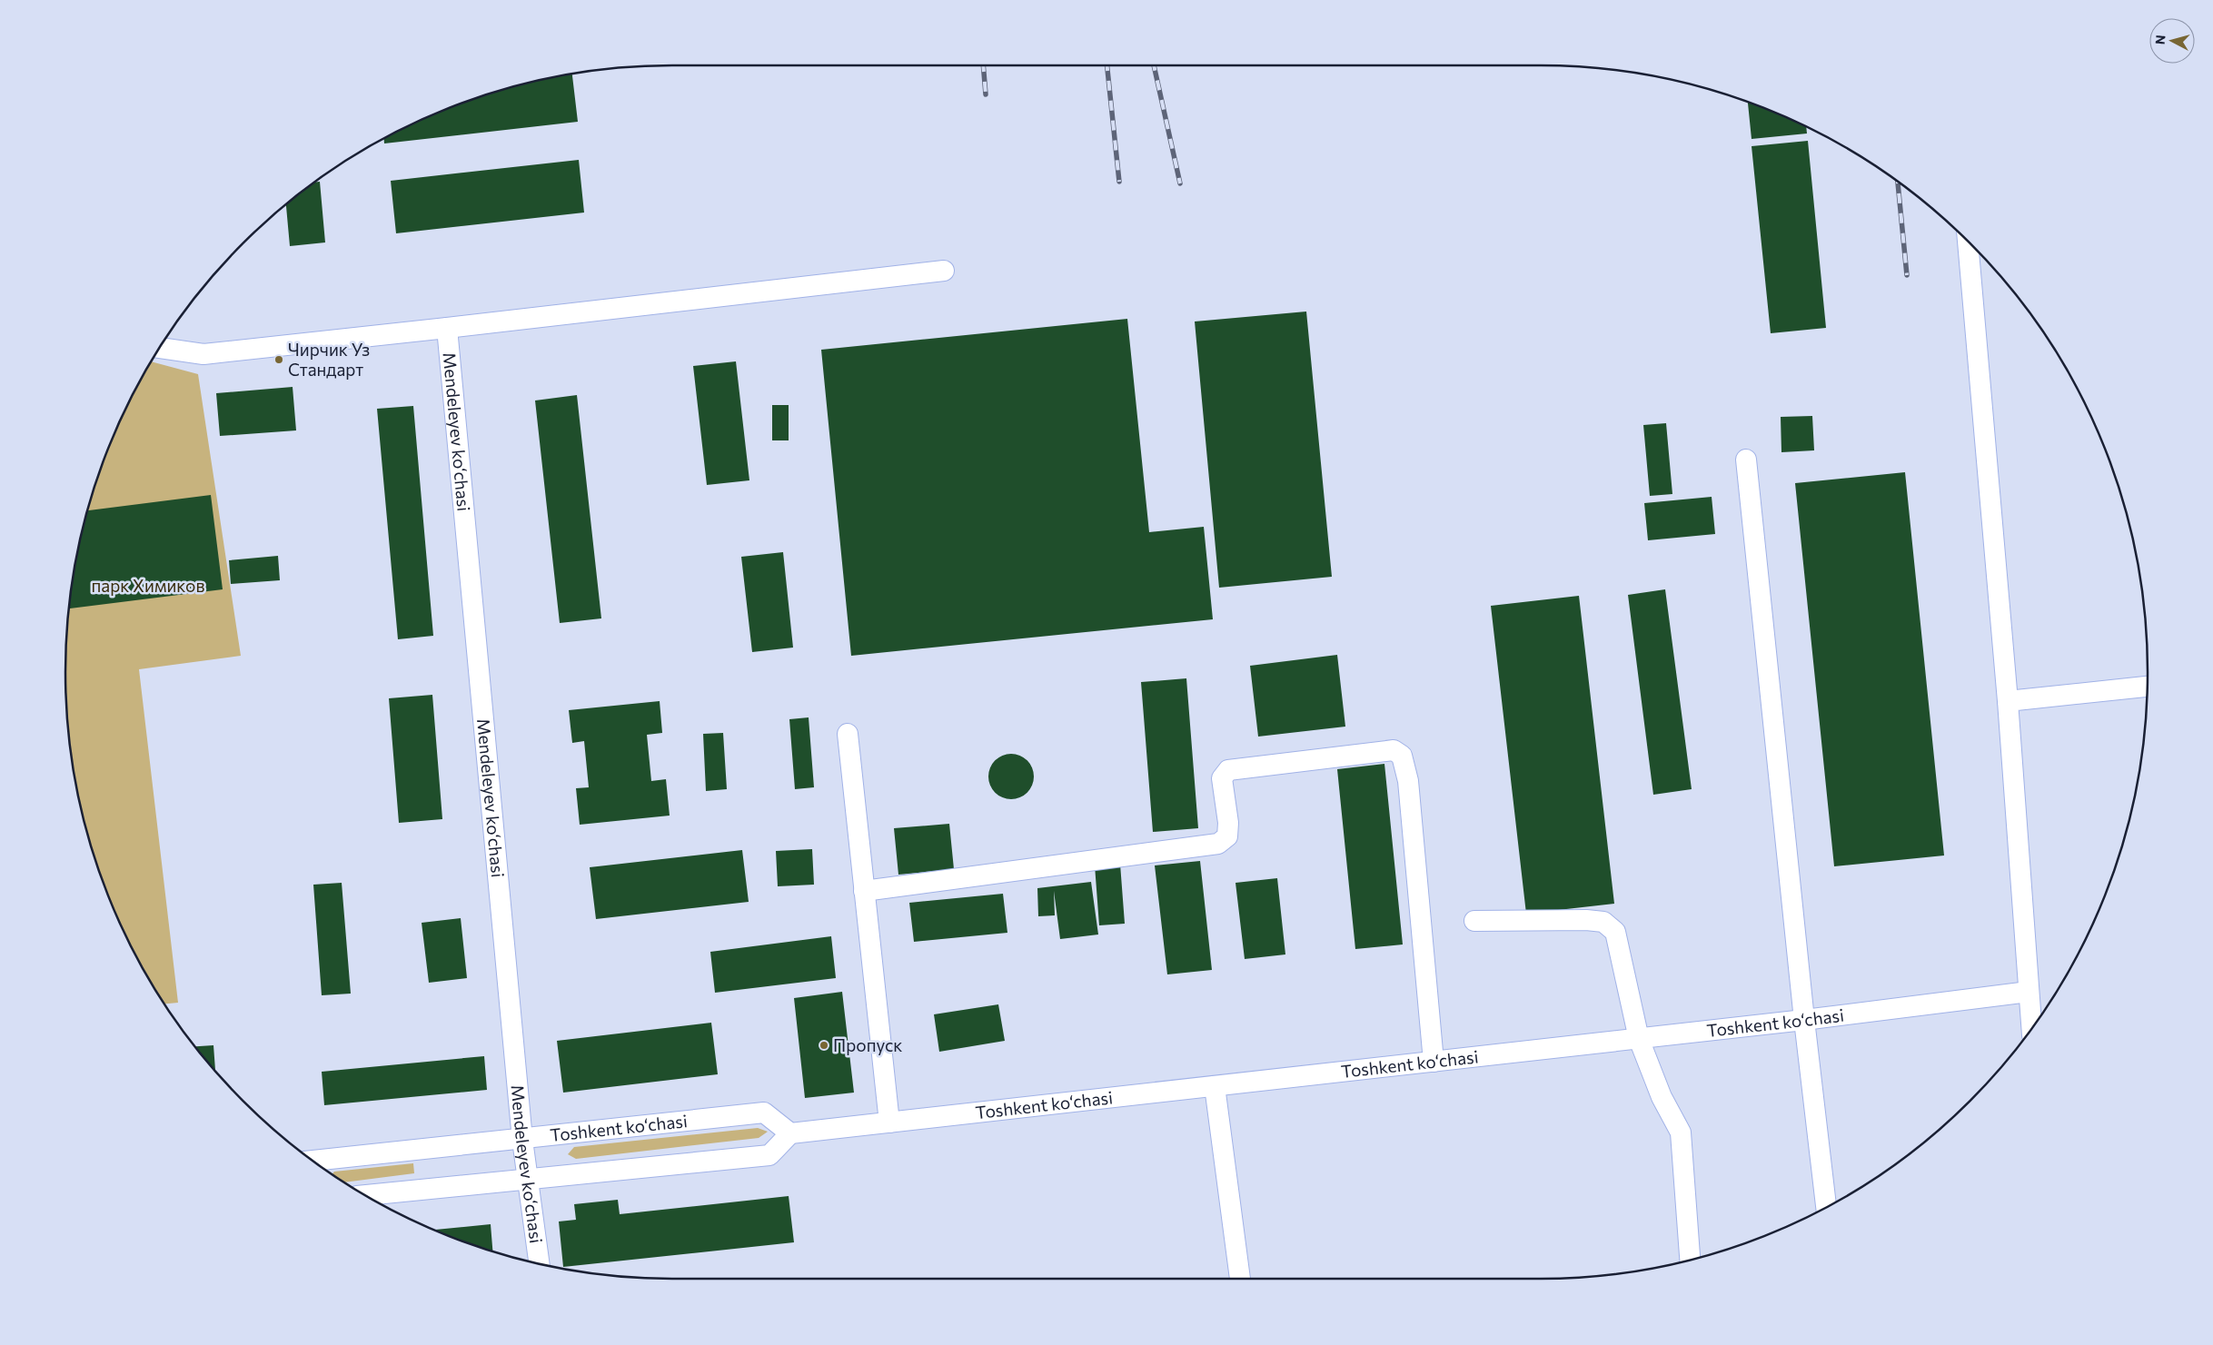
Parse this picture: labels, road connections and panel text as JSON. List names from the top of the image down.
{
  "streets": {
    "street": ["Mendeleyev ko‘chasi", "Toshkent ko‘chasi"]
  },
  "crossings": [
    ["Mendeleyev ko‘chasi", "Toshkent ko‘chasi"]
  ],
  "parks": ["парк Химиков"],
  "places": ["Чирчик Уз Стандарт", "Пропуск"],
  "north": "left"
}
